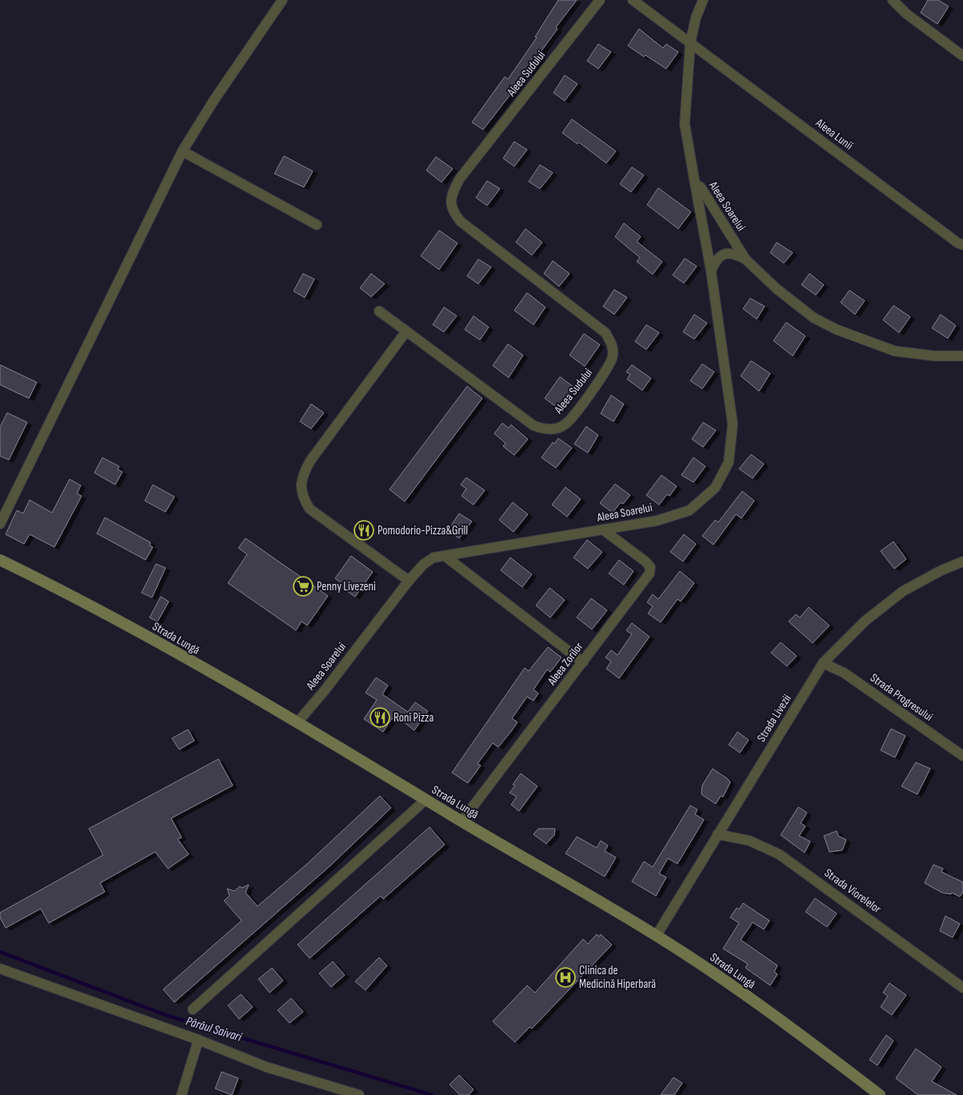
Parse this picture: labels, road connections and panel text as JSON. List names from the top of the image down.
{
  "streets": {
    "main road": ["Strada Lungă"],
    "street": [
      "Aleea Sudului",
      "Aleea Lunii",
      "Aleea Soarelui",
      "Aleea Zorilor",
      "Strada Progresului",
      "Strada Livezii",
      "Strada Viorelelor"
    ]
  },
  "crossings": [
    ["Aleea Lunii", "Aleea Soarelui"],
    ["Aleea Soarelui", "Strada Lungă"],
    ["Aleea Soarelui", "Aleea Zorilor"],
    ["Strada Lungă", "Aleea Zorilor"],
    ["Strada Lungă", "Strada Livezii"],
    ["Strada Progresului", "Strada Livezii"],
    ["Strada Livezii", "Strada Viorelelor"]
  ],
  "water": ["Pârâul Saivari"],
  "places": {
    "restaurant": ["Pomodorio-Pizza&Grill", "Roni Pizza"],
    "supermarket": ["Penny Livezeni"],
    "hospital": ["Clinica de Medicină Hiperbară"]
  }
}
